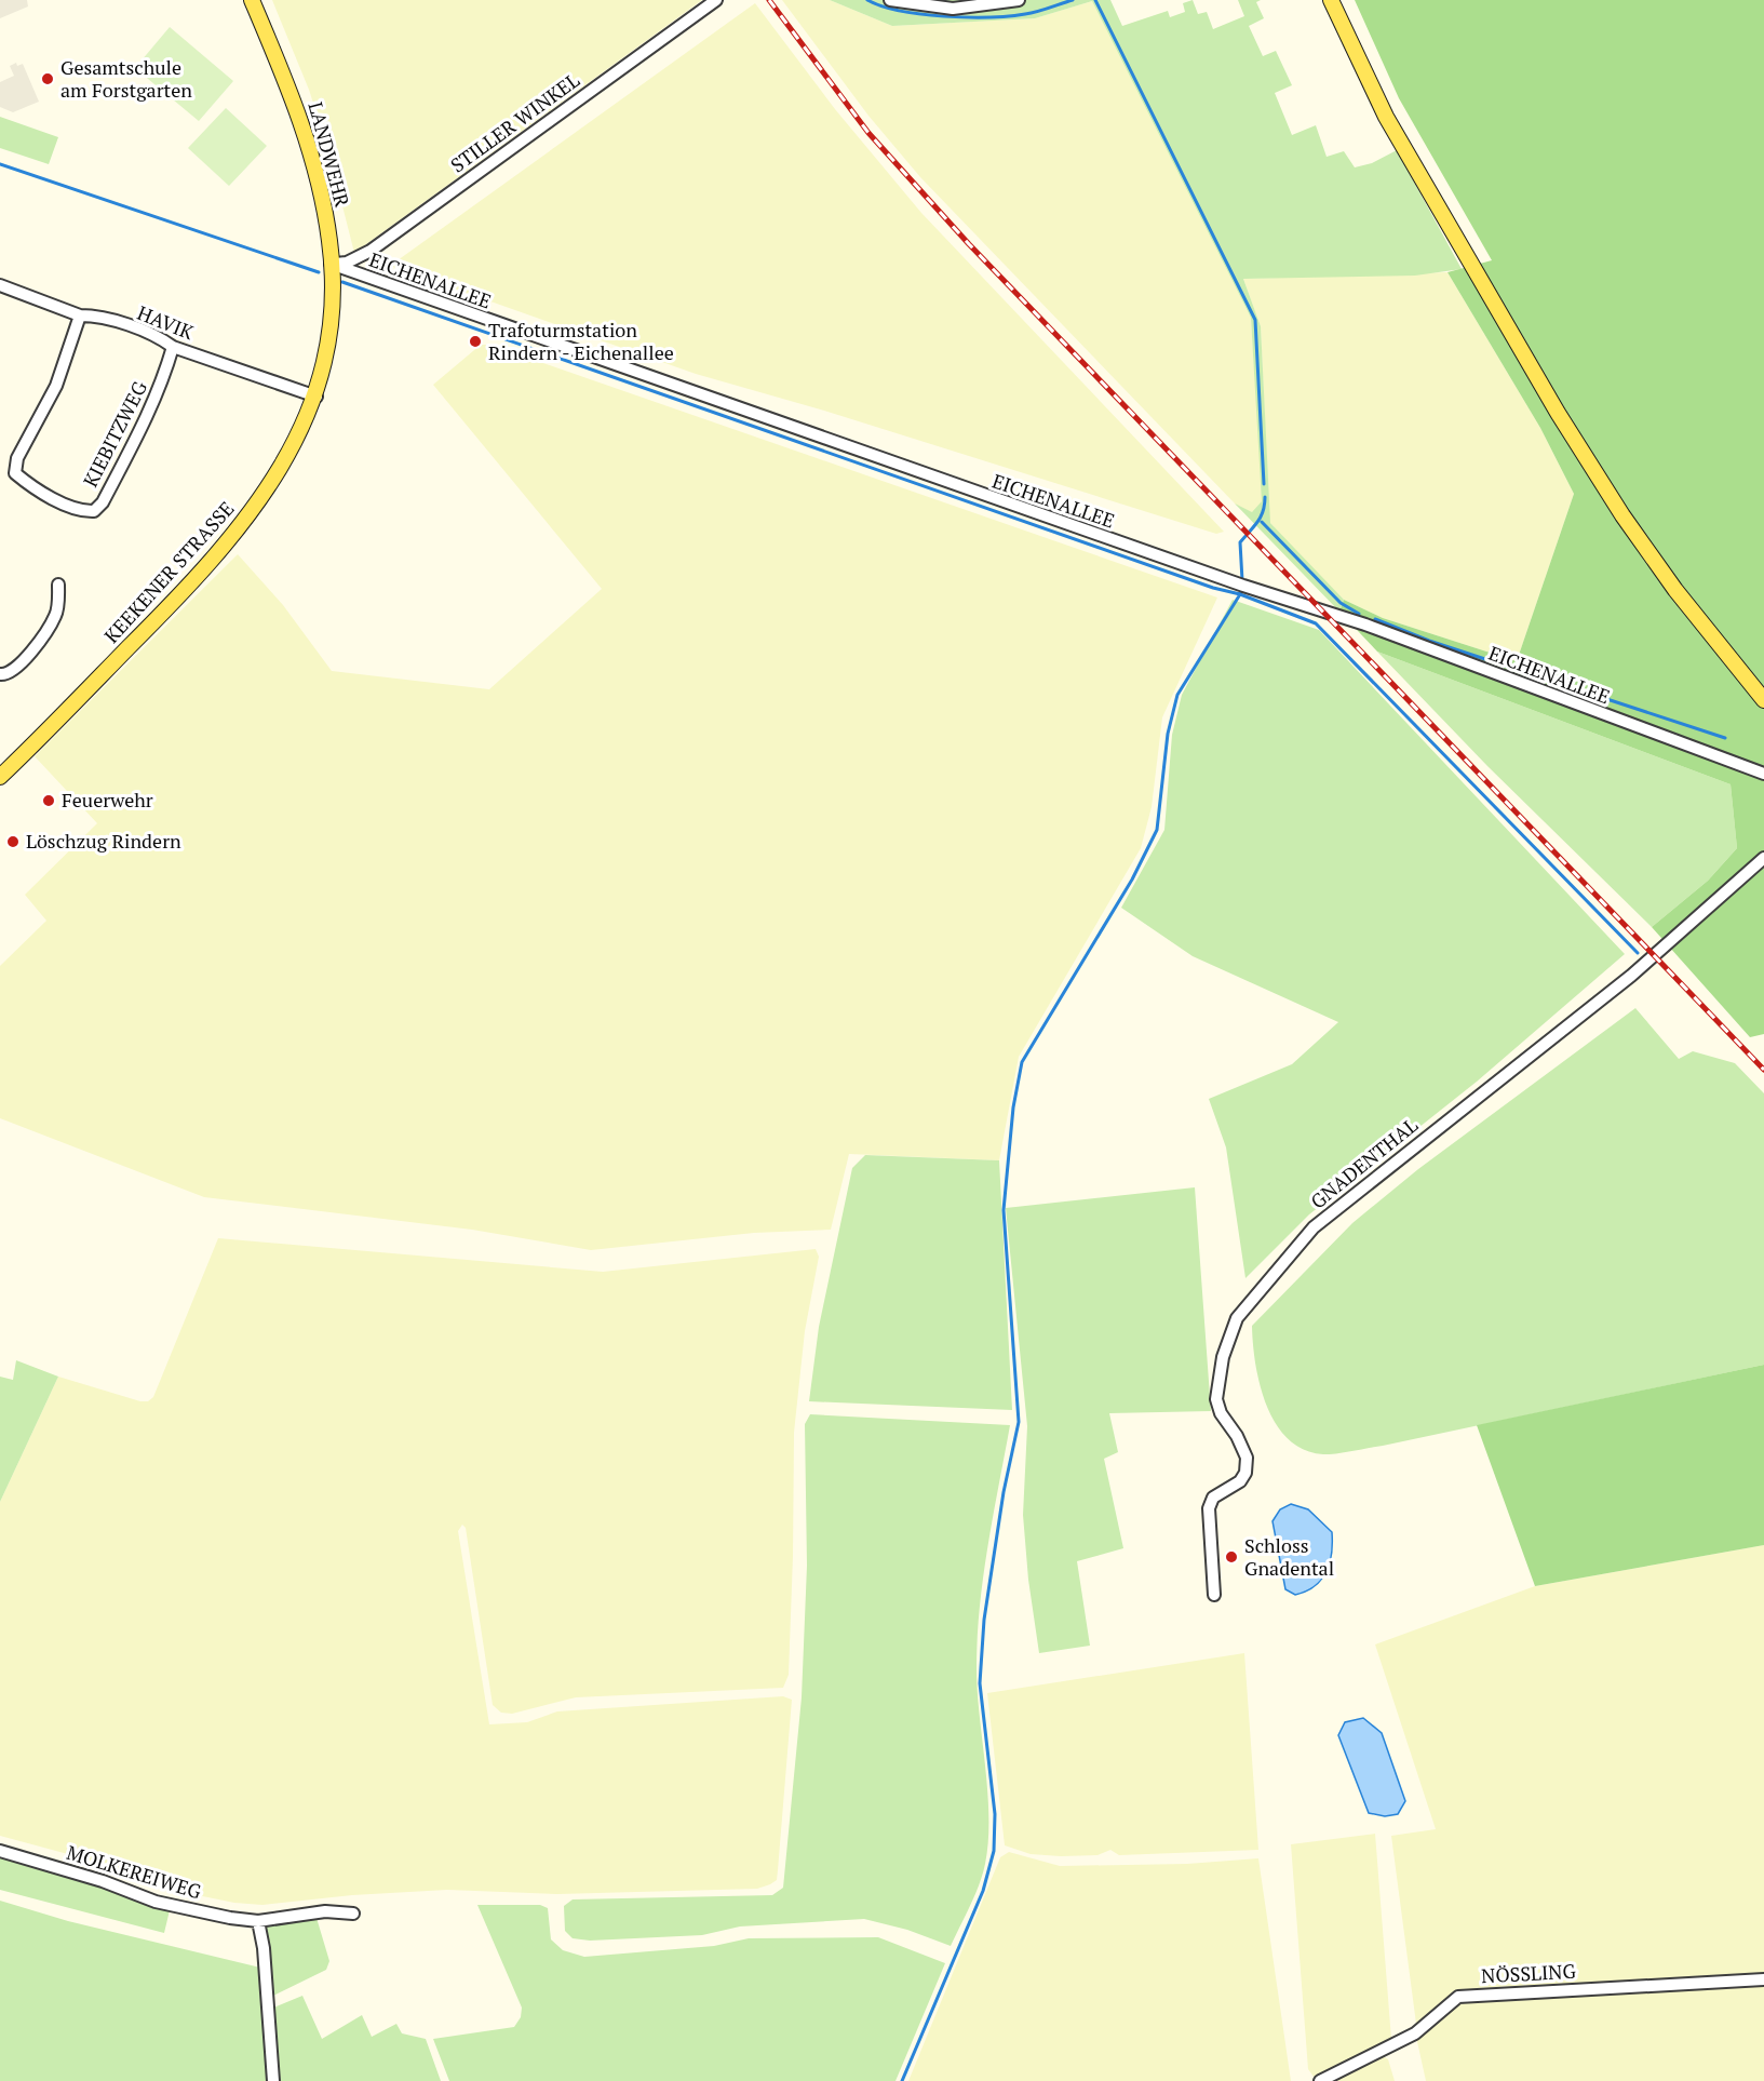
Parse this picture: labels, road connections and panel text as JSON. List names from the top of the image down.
{
  "streets": {
    "main road": ["LANDWEHR", "KEEKENER STRASSE"],
    "street": [
      "STILLER WINKEL",
      "EICHENALLEE",
      "HAVIK",
      "KIEBITZWEG",
      "GNADENTHAL",
      "MOLKEREIWEG",
      "NÖSSLING"
    ]
  },
  "crossings": [
    ["STILLER WINKEL", "LANDWEHR"],
    ["STILLER WINKEL", "EICHENALLEE"],
    ["LANDWEHR", "EICHENALLEE"],
    ["LANDWEHR", "KEEKENER STRASSE"],
    ["HAVIK", "KIEBITZWEG"],
    ["HAVIK", "KEEKENER STRASSE"]
  ],
  "places": [
    "Gesamtschule am Forstgarten",
    "Trafoturmstation Rindern - Eichenallee",
    "Feuerwehr",
    "Löschzug Rindern",
    "Schloss Gnadental"
  ]
}
